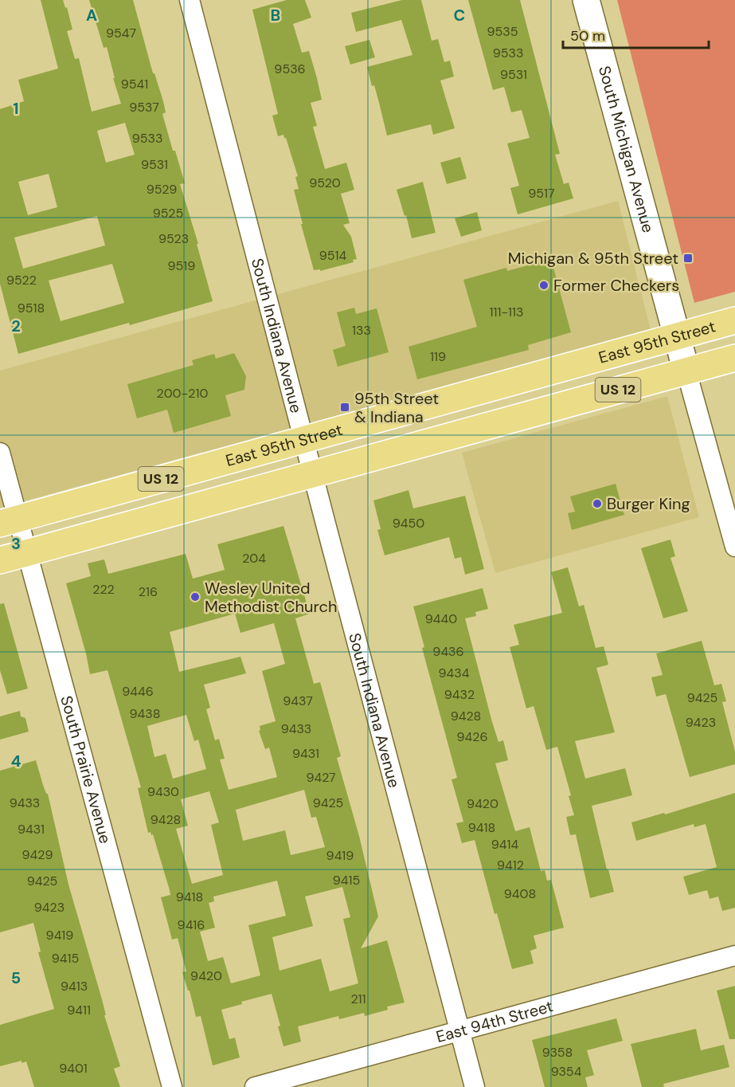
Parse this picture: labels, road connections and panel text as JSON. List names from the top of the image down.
{
  "streets": {
    "main road": ["South Michigan Avenue", "East 95th Street", "US 12"],
    "street": ["South Indiana Avenue", "South Prairie Avenue", "East 94th Street"]
  },
  "crossings": [
    ["South Michigan Avenue", "East 95th Street"],
    ["South Michigan Avenue", "US 12"],
    ["South Indiana Avenue", "East 95th Street"],
    ["South Indiana Avenue", "US 12"],
    ["South Indiana Avenue", "East 94th Street"],
    ["East 95th Street", "South Prairie Avenue"],
    ["US 12", "South Prairie Avenue"]
  ],
  "places": {
    "transit": ["Michigan & 95th Street", "95th Street & Indiana"],
    "other": ["Former Checkers", "Burger King", "Wesley United Methodist Church"]
  },
  "house_numbers": [
    "9535",
    "9547",
    "9533",
    "9536",
    "9531",
    "9541",
    "9537",
    "9533",
    "9531",
    "9520",
    "9529",
    "9517",
    "9525",
    "9523",
    "9514",
    "9519",
    "9522",
    "9518",
    "111-113",
    "133",
    "119",
    "200-210",
    "9450",
    "204",
    "222",
    "216",
    "9440",
    "9436",
    "9434",
    "9446",
    "9432",
    "9425",
    "9437",
    "9438",
    "9428",
    "9423",
    "9433",
    "9426",
    "9431",
    "9427",
    "9430",
    "9433",
    "9425",
    "9420",
    "9428",
    "9418",
    "9431",
    "9414",
    "9429",
    "9419",
    "9412",
    "9415",
    "9425",
    "9408",
    "9418",
    "9423",
    "9416",
    "9419",
    "9415",
    "9420",
    "9413",
    "211",
    "9411",
    "9358",
    "9401",
    "9354"
  ],
  "scale_bar": "50 m",
  "grid": {
    "columns": ["A", "B", "C"],
    "rows": [
      "1",
      "2",
      "3",
      "4",
      "5"
    ]
  }
}
